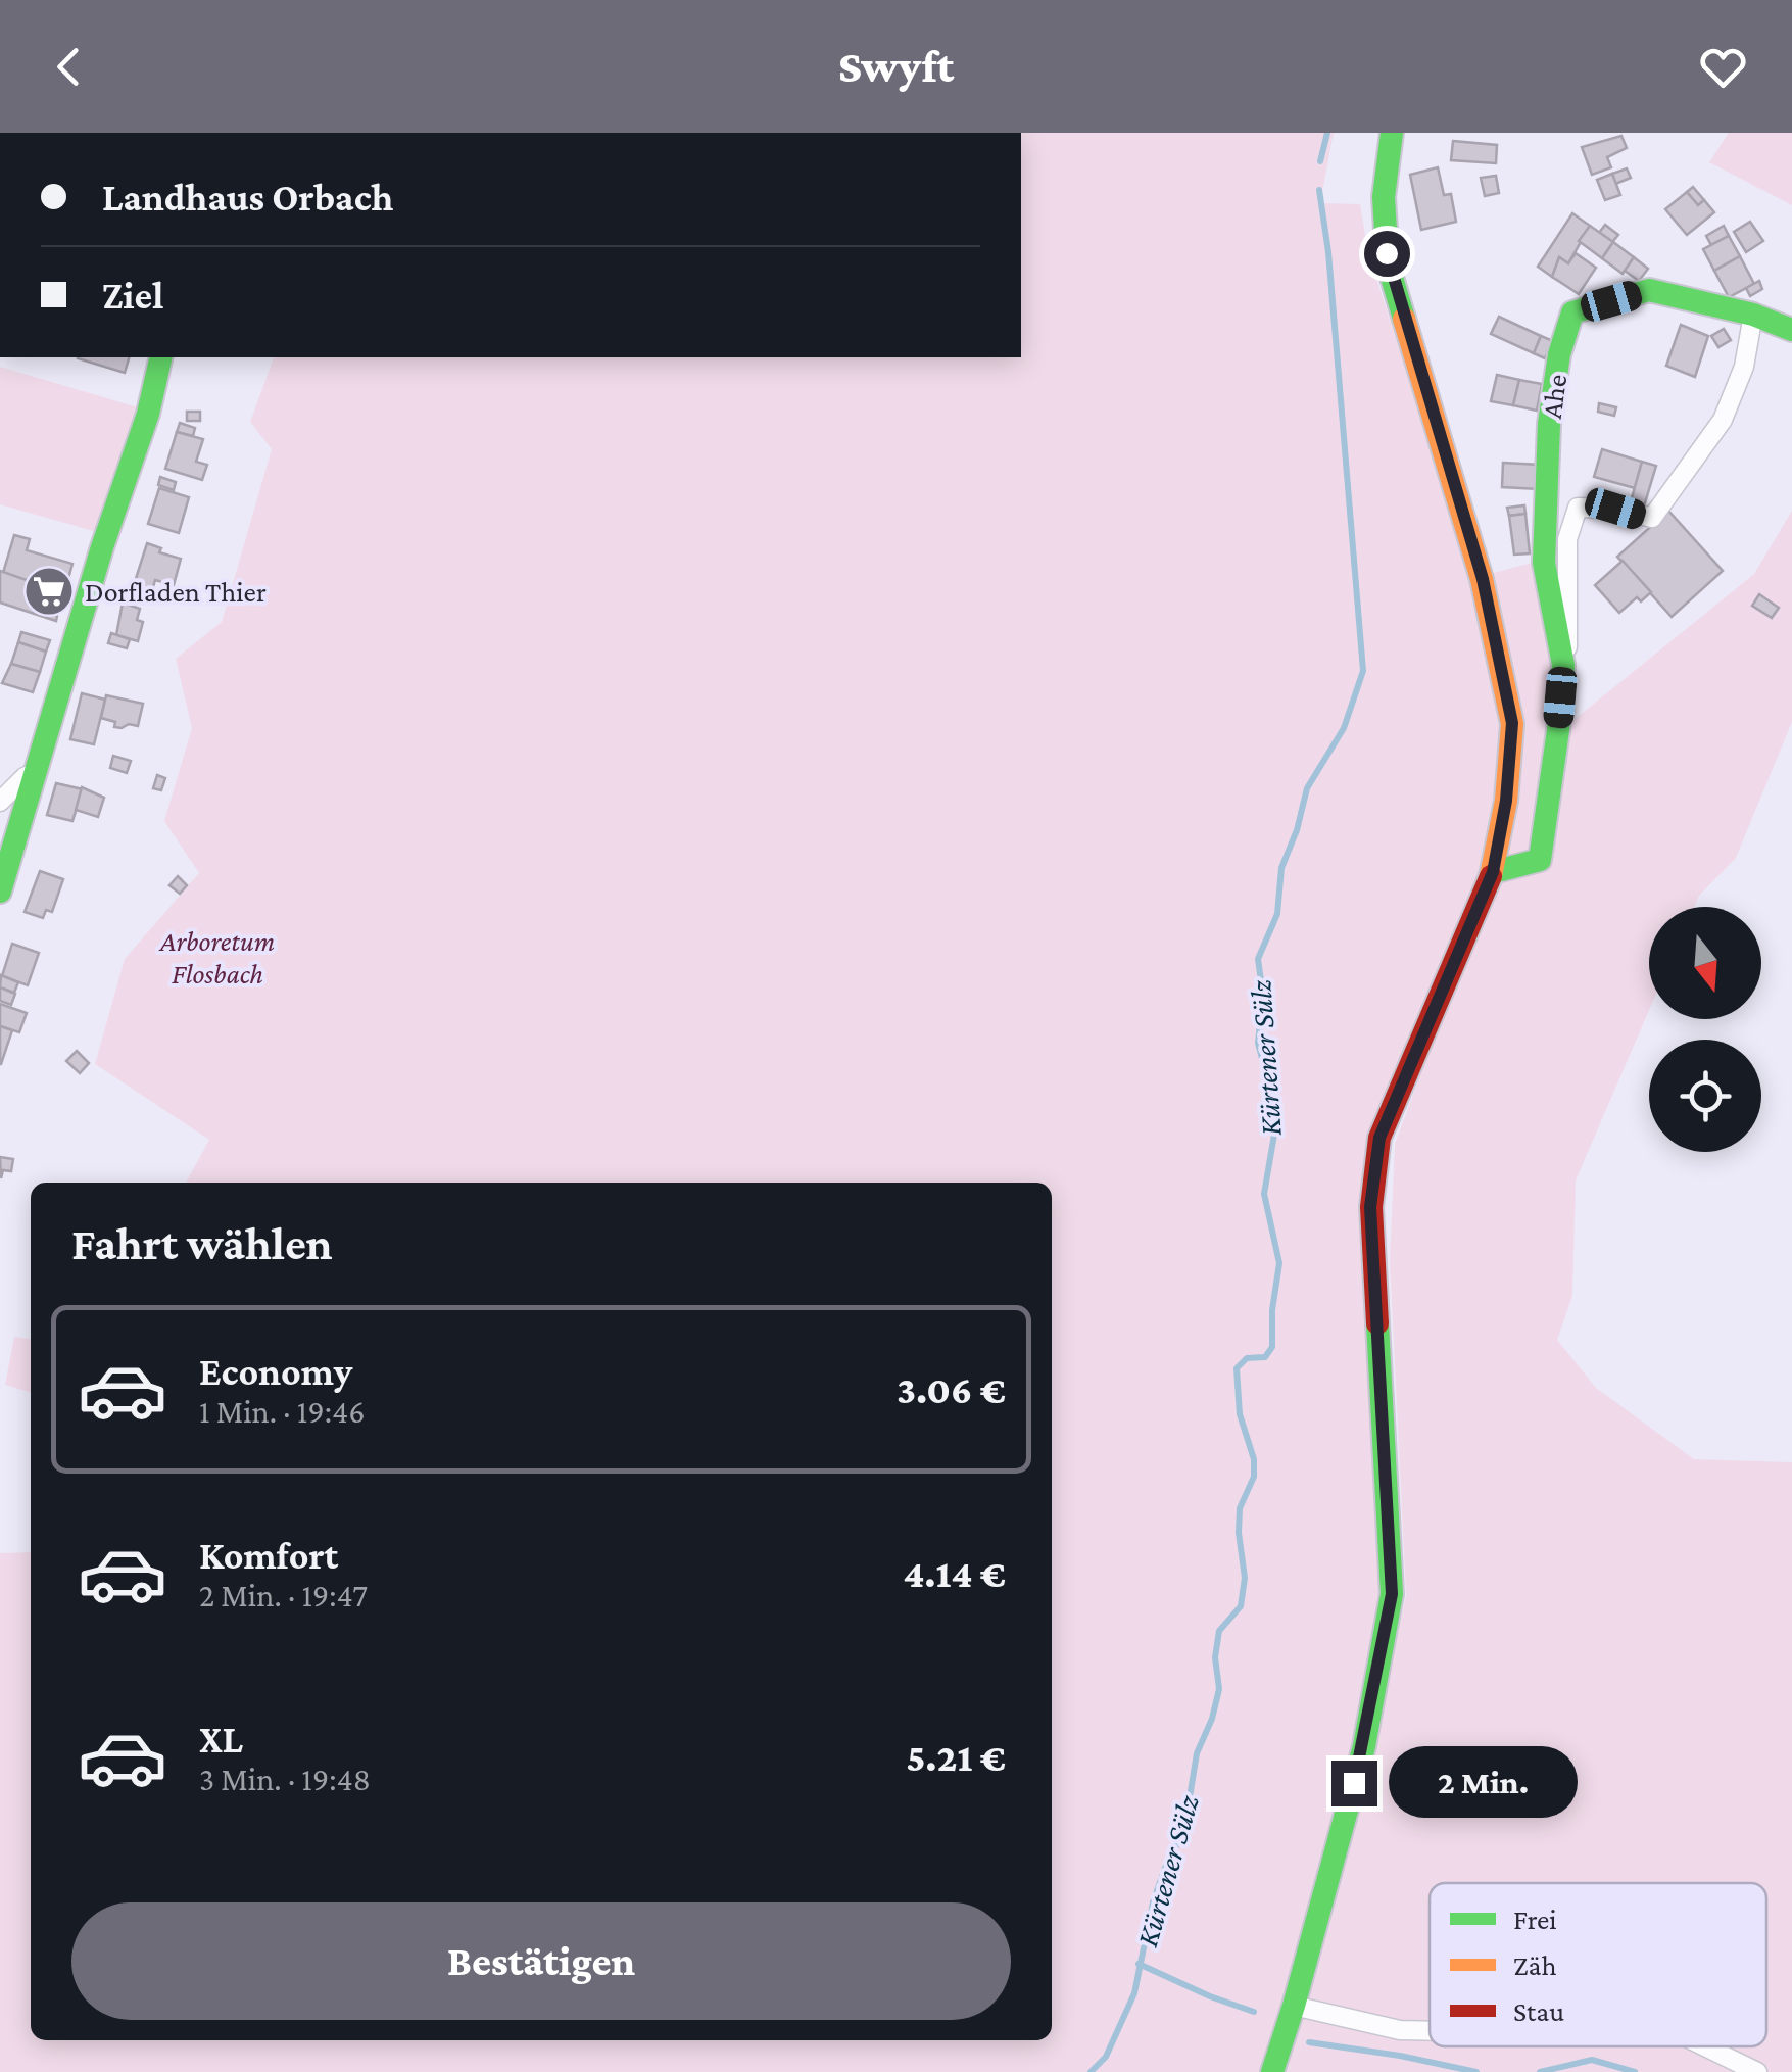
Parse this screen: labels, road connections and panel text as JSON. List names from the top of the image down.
{
  "streets": {
    "main road": ["Ahe"]
  },
  "water": ["Kürtener Sülz"],
  "parks": ["Arboretum Flosbach"],
  "places": {
    "supermarket": ["Dorfladen Thier"]
  },
  "legend": ["Frei", "Zäh", "Stau"],
  "north": "bottom",
  "page": {
    "header": "Swyft",
    "banner": ["Landhaus Orbach", "Ziel"],
    "heading": "Fahrt wählen",
    "list": [
      {
        "name": "Economy",
        "note": "1 Min. · 19:46",
        "value": "3.06 €"
      },
      {
        "name": "Komfort",
        "note": "2 Min. · 19:47",
        "value": "4.14 €"
      },
      {
        "name": "XL",
        "note": "3 Min. · 19:48",
        "value": "5.21 €"
      }
    ],
    "bubble": "2 Min.",
    "buttons": "Bestätigen"
  }
}
